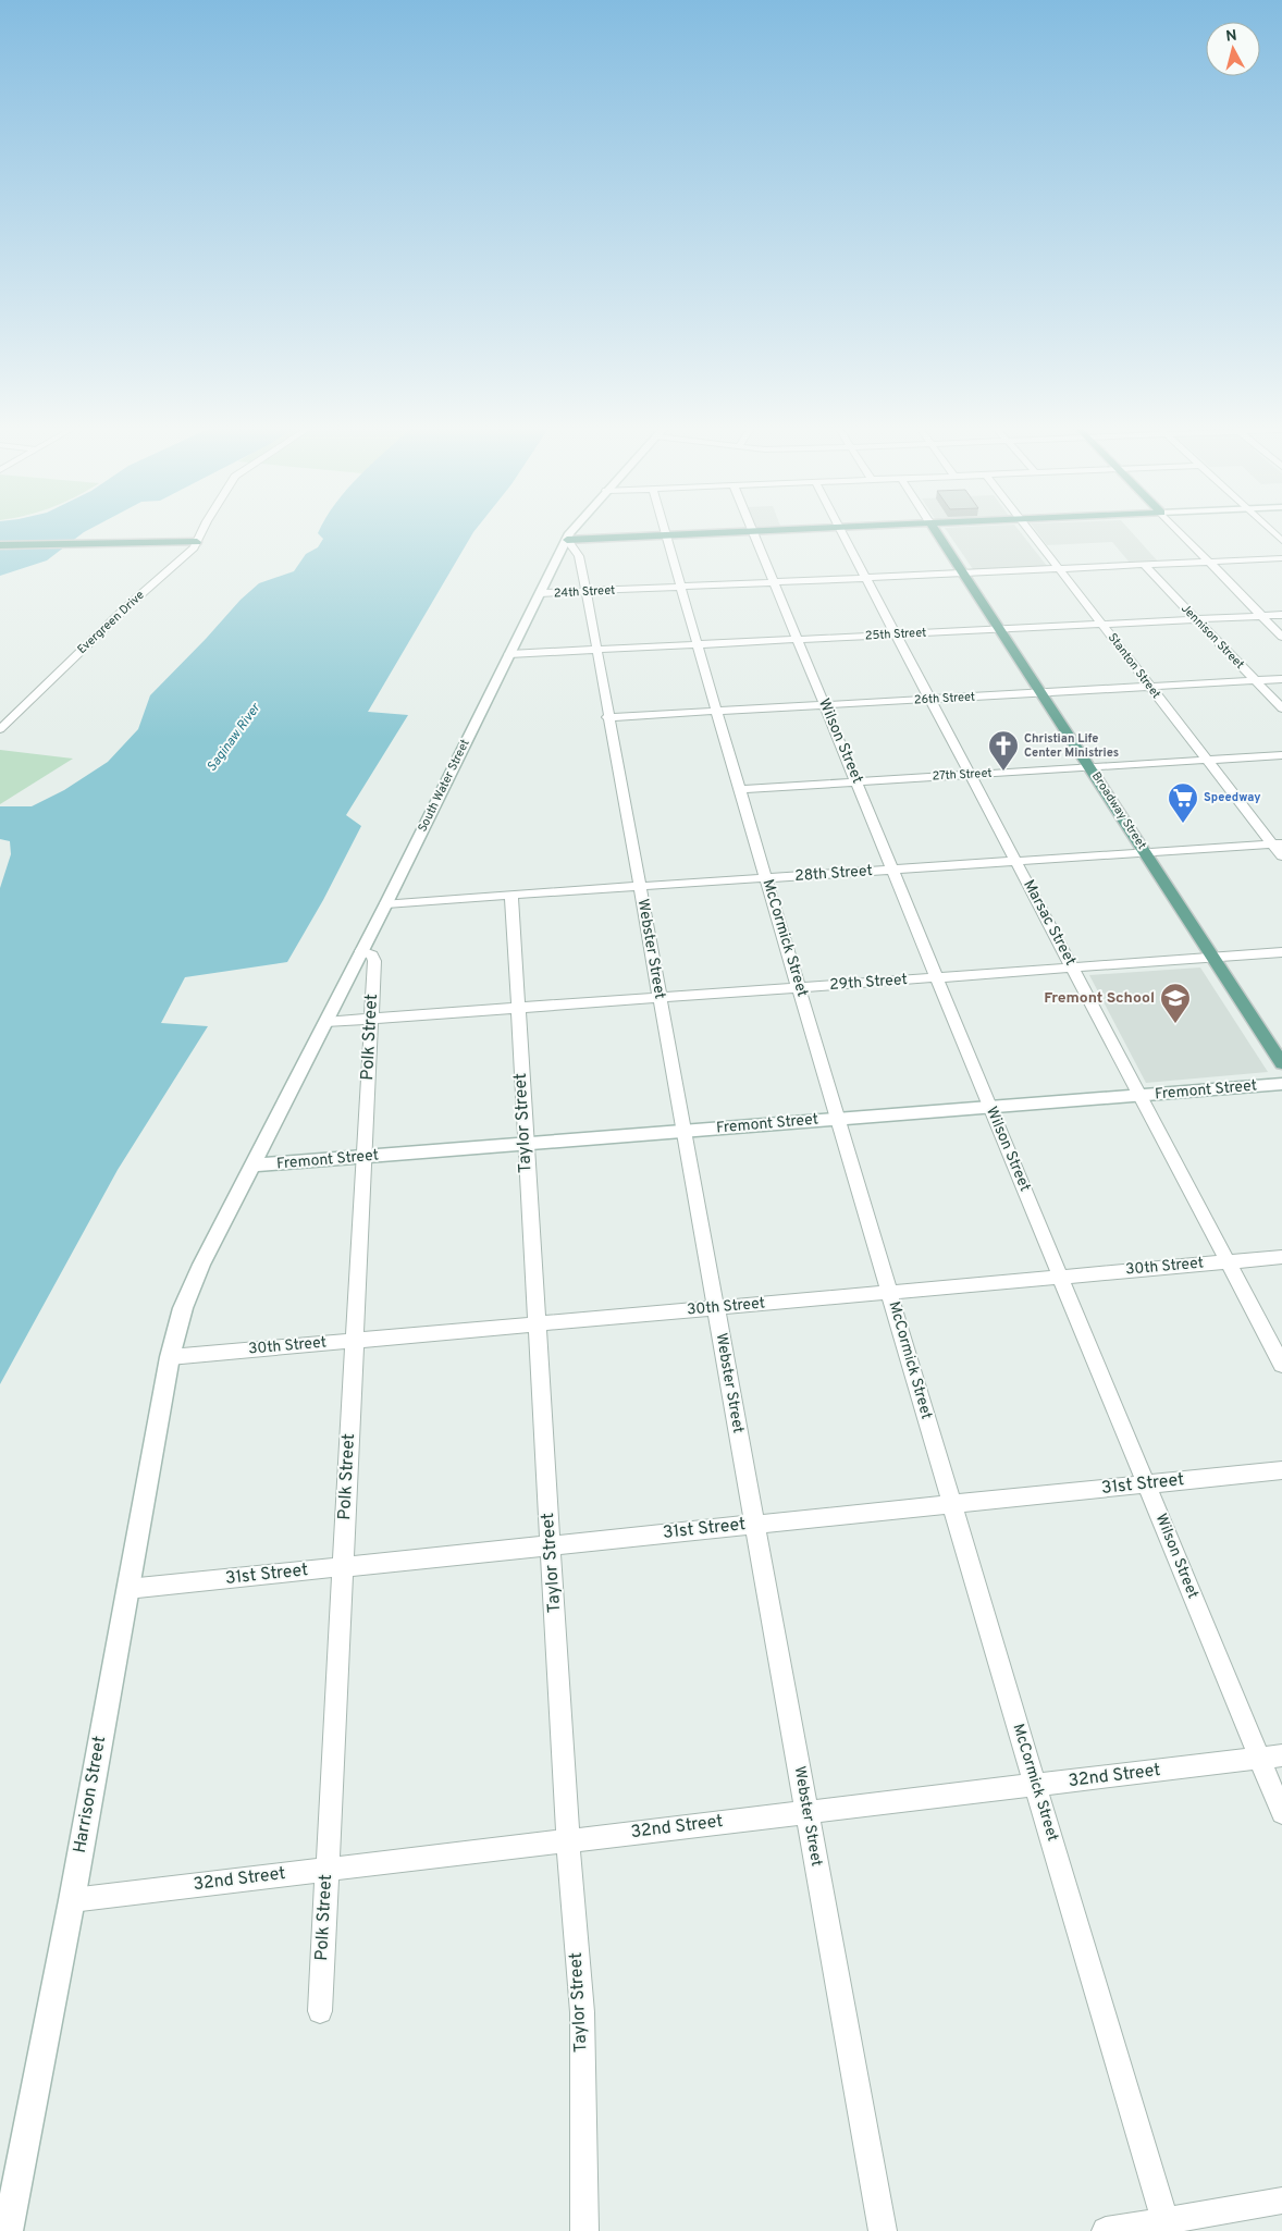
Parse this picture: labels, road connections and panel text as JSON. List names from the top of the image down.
{
  "streets": {
    "main road": ["Broadway Street"],
    "street": [
      "24th Street",
      "Evergreen Drive",
      "25th Street",
      "Jennison Street",
      "Stanton Street",
      "26th Street",
      "Wilson Street",
      "27th Street",
      "South Water Street",
      "28th Street",
      "Marsac Street",
      "McCormick Street",
      "Webster Street",
      "29th Street",
      "Polk Street",
      "Fremont Street",
      "Taylor Street",
      "30th Street",
      "31st Street",
      "32nd Street",
      "Harrison Street"
    ]
  },
  "crossings": [
    ["24th Street", "Jennison Street"],
    ["24th Street", "Stanton Street"],
    ["24th Street", "Wilson Street"],
    ["24th Street", "South Water Street"],
    ["24th Street", "Broadway Street"],
    ["24th Street", "Marsac Street"],
    ["24th Street", "McCormick Street"],
    ["24th Street", "Webster Street"],
    ["25th Street", "Jennison Street"],
    ["25th Street", "Stanton Street"],
    ["25th Street", "Wilson Street"],
    ["25th Street", "South Water Street"],
    ["25th Street", "Broadway Street"],
    ["25th Street", "Marsac Street"],
    ["25th Street", "McCormick Street"],
    ["25th Street", "Webster Street"],
    ["Jennison Street", "26th Street"],
    ["Stanton Street", "26th Street"],
    ["Stanton Street", "27th Street"],
    ["Stanton Street", "28th Street"],
    ["26th Street", "Wilson Street"],
    ["26th Street", "Broadway Street"],
    ["26th Street", "Marsac Street"],
    ["26th Street", "McCormick Street"],
    ["26th Street", "Webster Street"],
    ["Wilson Street", "27th Street"],
    ["Wilson Street", "28th Street"],
    ["Wilson Street", "29th Street"],
    ["Wilson Street", "Fremont Street"],
    ["Wilson Street", "30th Street"],
    ["Wilson Street", "31st Street"],
    ["Wilson Street", "32nd Street"],
    ["27th Street", "Broadway Street"],
    ["27th Street", "Marsac Street"],
    ["27th Street", "McCormick Street"],
    ["South Water Street", "28th Street"],
    ["South Water Street", "Webster Street"],
    ["South Water Street", "29th Street"],
    ["South Water Street", "Polk Street"],
    ["South Water Street", "Fremont Street"],
    ["South Water Street", "30th Street"],
    ["South Water Street", "Harrison Street"],
    ["Broadway Street", "28th Street"],
    ["Broadway Street", "29th Street"],
    ["28th Street", "Marsac Street"],
    ["28th Street", "McCormick Street"],
    ["28th Street", "Webster Street"],
    ["28th Street", "Taylor Street"],
    ["Marsac Street", "29th Street"],
    ["Marsac Street", "Fremont Street"],
    ["Marsac Street", "30th Street"],
    ["McCormick Street", "29th Street"],
    ["McCormick Street", "Fremont Street"],
    ["McCormick Street", "30th Street"],
    ["McCormick Street", "31st Street"],
    ["McCormick Street", "32nd Street"],
    ["Webster Street", "29th Street"],
    ["Webster Street", "Fremont Street"],
    ["Webster Street", "30th Street"],
    ["Webster Street", "31st Street"],
    ["Webster Street", "32nd Street"],
    ["29th Street", "Polk Street"],
    ["29th Street", "Taylor Street"],
    ["Polk Street", "Fremont Street"],
    ["Polk Street", "30th Street"],
    ["Polk Street", "31st Street"],
    ["Polk Street", "32nd Street"],
    ["Fremont Street", "Taylor Street"],
    ["Taylor Street", "30th Street"],
    ["Taylor Street", "31st Street"],
    ["Taylor Street", "32nd Street"],
    ["30th Street", "Harrison Street"],
    ["31st Street", "Harrison Street"],
    ["32nd Street", "Harrison Street"]
  ],
  "water": ["Saginaw River"],
  "places": {
    "church": ["Christian Life Center Ministries"],
    "supermarket": ["Speedway"],
    "school or university": ["Fremont School"]
  },
  "north": "top"
}
